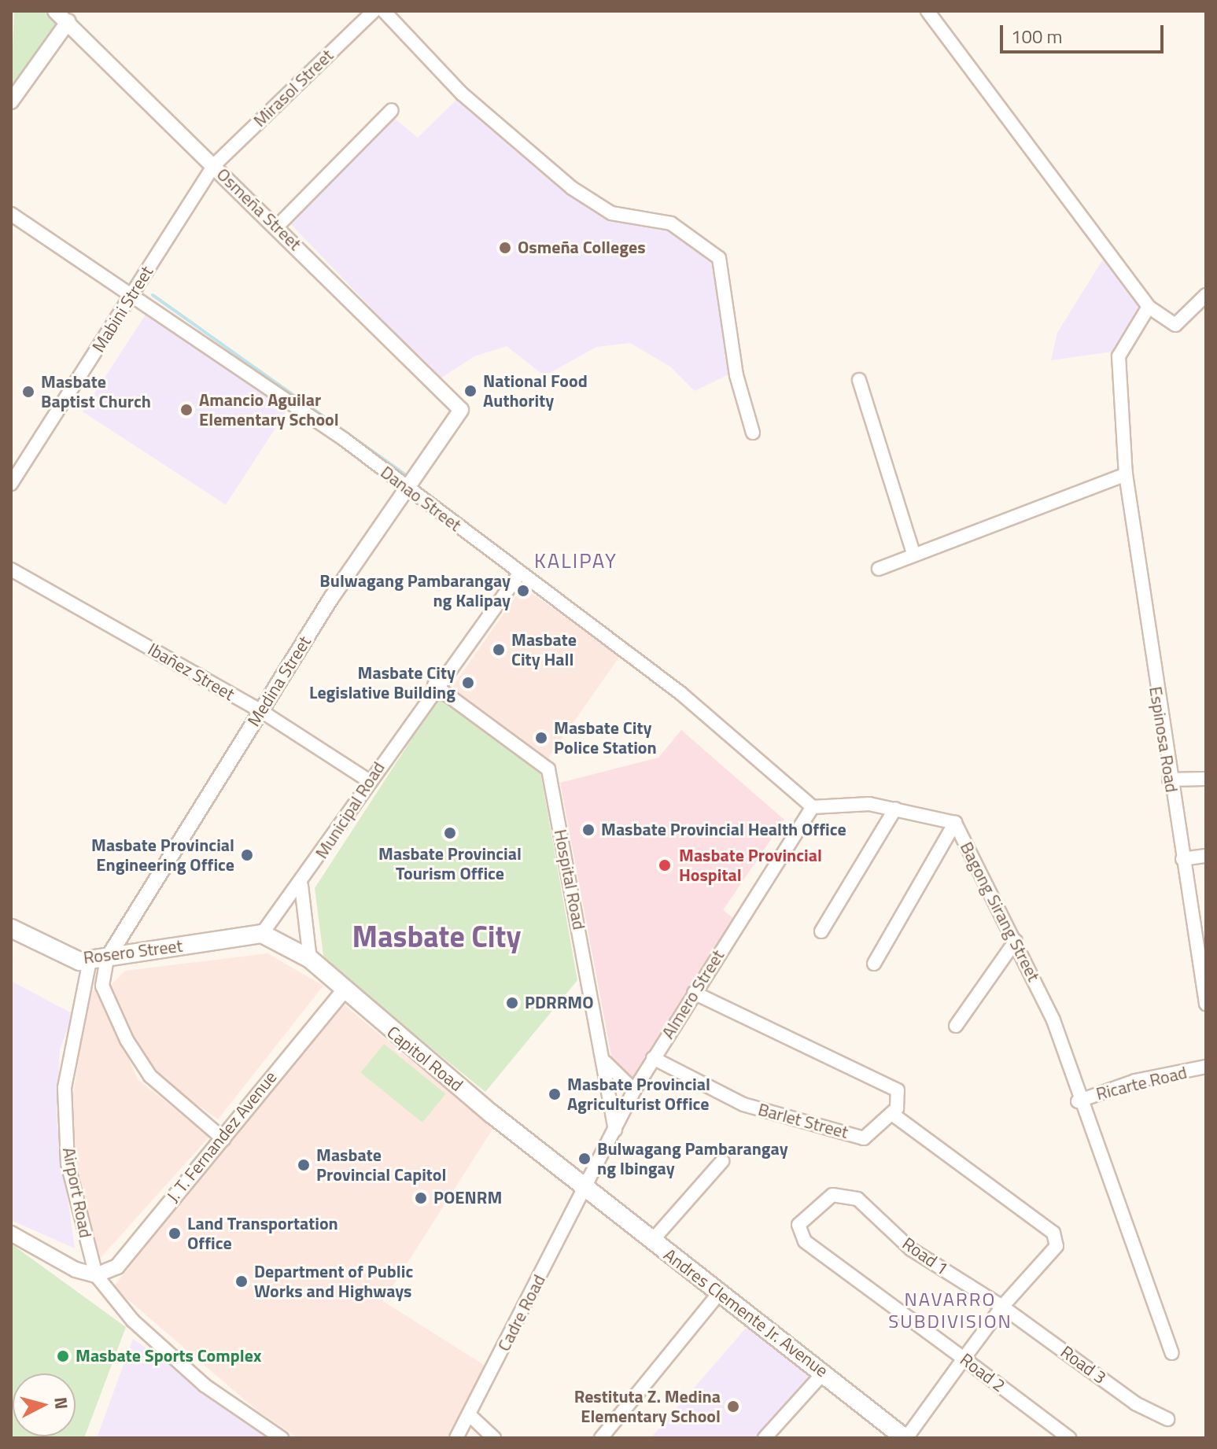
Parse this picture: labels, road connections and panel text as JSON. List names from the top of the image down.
{
  "streets": {
    "main road": ["Rosero Street", "Capitol Road", "Andres Clemente Jr. Avenue"],
    "street": [
      "Mirasol Street",
      "Osmeña Street",
      "Mabini Street",
      "Danao Street",
      "Ibañez Street",
      "Medina Street",
      "Espinosa Road",
      "Municipal Road",
      "Hospital Road",
      "Bagong Sirang Street",
      "Almero Street",
      "Ricarte Road",
      "Barlet Street",
      "J. T. Fernandez Avenue",
      "Airport Road",
      "Road 1",
      "Cadre Road",
      "Road 3",
      "Road 2"
    ]
  },
  "crossings": [
    ["Mirasol Street", "Osmeña Street"],
    ["Mirasol Street", "Mabini Street"],
    ["Osmeña Street", "Mabini Street"],
    ["Osmeña Street", "Medina Street"],
    ["Mabini Street", "Danao Street"],
    ["Danao Street", "Medina Street"],
    ["Danao Street", "Municipal Road"],
    ["Danao Street", "Bagong Sirang Street"],
    ["Danao Street", "Almero Street"],
    ["Ibañez Street", "Medina Street"],
    ["Ibañez Street", "Municipal Road"],
    ["Medina Street", "Rosero Street"],
    ["Medina Street", "Airport Road"],
    ["Municipal Road", "Hospital Road"],
    ["Municipal Road", "Rosero Street"],
    ["Municipal Road", "Capitol Road"],
    ["Hospital Road", "Almero Street"],
    ["Bagong Sirang Street", "Almero Street"],
    ["Bagong Sirang Street", "Ricarte Road"],
    ["Rosero Street", "Capitol Road"],
    ["Rosero Street", "Airport Road"],
    ["Almero Street", "Capitol Road"],
    ["Almero Street", "Barlet Street"],
    ["Almero Street", "Cadre Road"],
    ["Almero Street", "Andres Clemente Jr. Avenue"],
    ["Capitol Road", "J. T. Fernandez Avenue"],
    ["Capitol Road", "Cadre Road"],
    ["Capitol Road", "Andres Clemente Jr. Avenue"],
    ["J. T. Fernandez Avenue", "Airport Road"],
    ["Road 1", "Road 3"],
    ["Road 1", "Road 2"],
    ["Cadre Road", "Andres Clemente Jr. Avenue"]
  ],
  "districts": ["KALIPAY", "Masbate City", "NAVARRO SUBDIVISION"],
  "places": [
    "Osmeña Colleges",
    "National Food Authority",
    "Masbate Baptist Church",
    "Amancio Aguilar Elementary School",
    "Bulwagang Pambarangay ng Kalipay",
    "Masbate City Hall",
    "Masbate City Legislative Building",
    "Masbate City Police Station",
    "Masbate Provincial Health Office",
    "Masbate Provincial Tourism Office",
    "Masbate Provincial Engineering Office",
    "Masbate Provincial Hospital",
    "PDRRMO",
    "Masbate Provincial Agriculturist Office",
    "Bulwagang Pambarangay ng Ibingay",
    "Masbate Provincial Capitol",
    "POENRM",
    "Land Transportation Office",
    "Department of Public Works and Highways",
    "Masbate Sports Complex",
    "Restituta Z. Medina Elementary School"
  ],
  "scale_bar": "100 m",
  "north": "right"
}
